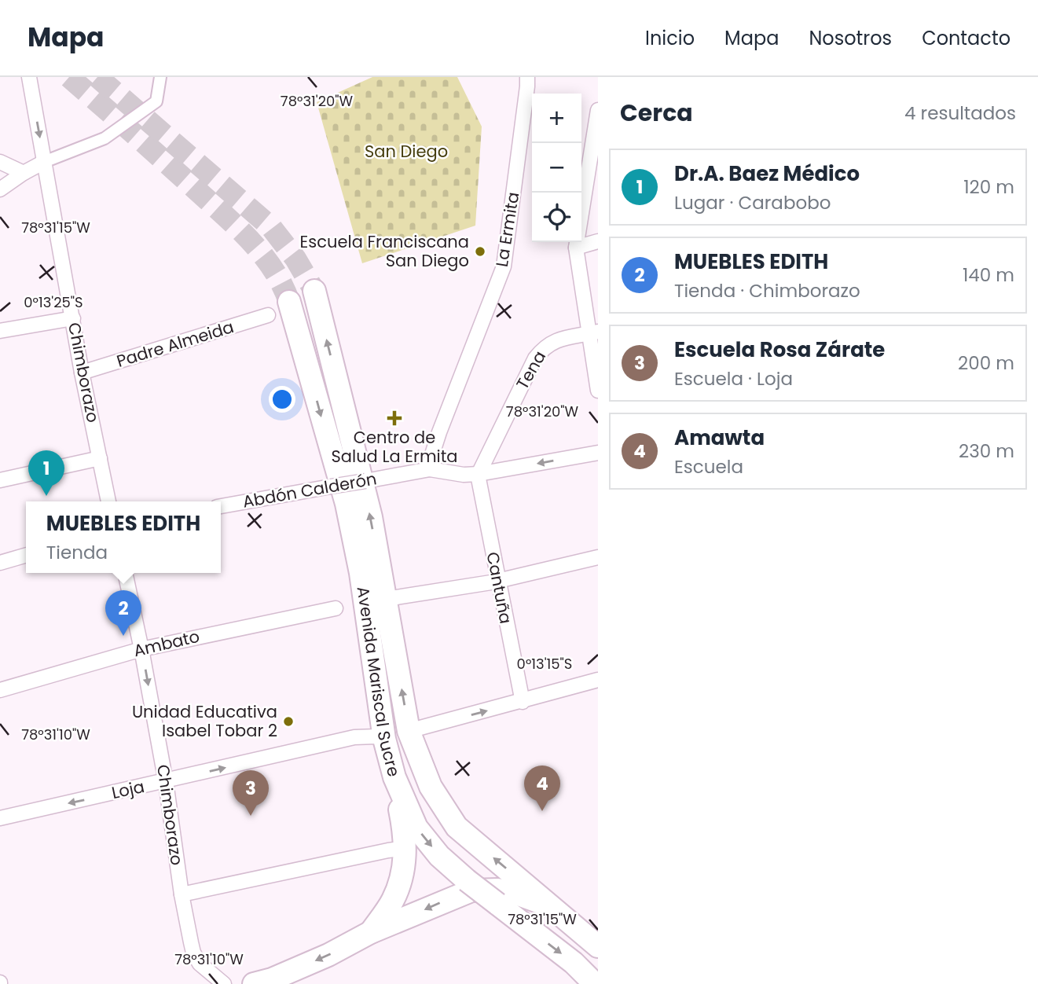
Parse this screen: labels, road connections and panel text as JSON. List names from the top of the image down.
{
  "streets": {
    "main road": ["Avenida Mariscal Sucre"],
    "street": [
      "La Ermita",
      "Padre Almeida",
      "Tena",
      "Chimborazo",
      "Abdón Calderón",
      "Cantuña",
      "Ambato",
      "Loja"
    ]
  },
  "crossings": [
    ["La Ermita", "Abdón Calderón"],
    ["Padre Almeida", "Chimborazo"],
    ["Tena", "Abdón Calderón"],
    ["Tena", "Cantuña"],
    ["Chimborazo", "Ambato"],
    ["Chimborazo", "Loja"],
    ["Abdón Calderón", "Cantuña"],
    ["Avenida Mariscal Sucre", "Loja"]
  ],
  "parks": ["San Diego"],
  "places": {
    "other": ["Escuela Franciscana San Diego", "Unidad Educativa Isabel Tobar 2"],
    "health": ["Centro de Salud La Ermita"]
  },
  "page": {
    "header": "Mapa",
    "nav": [
      "Inicio",
      "Mapa",
      "Nosotros",
      "Contacto"
    ],
    "heading": ["Cerca", "4 resultados"],
    "map_buttons": ["+", "−"],
    "list": [
      {
        "mark": "1",
        "name": "Dr.A. Baez Médico",
        "note": "Lugar · Carabobo",
        "value": "120 m"
      },
      {
        "mark": "2",
        "name": "MUEBLES EDITH",
        "note": "Tienda · Chimborazo",
        "value": "140 m"
      },
      {
        "mark": "3",
        "name": "Escuela Rosa Zárate",
        "note": "Escuela · Loja",
        "value": "200 m"
      },
      {
        "mark": "4",
        "name": "Amawta",
        "note": "Escuela",
        "value": "230 m"
      }
    ],
    "pins": [
      "1",
      "2",
      "4",
      "3"
    ],
    "popup": ["MUEBLES EDITH", "Tienda"]
  },
  "coordinates": [
    "78°31'20\"W",
    "78°31'15\"W",
    "0°13'25\"S",
    "0°13'15\"S",
    "78°31'10\"W"
  ]
}
